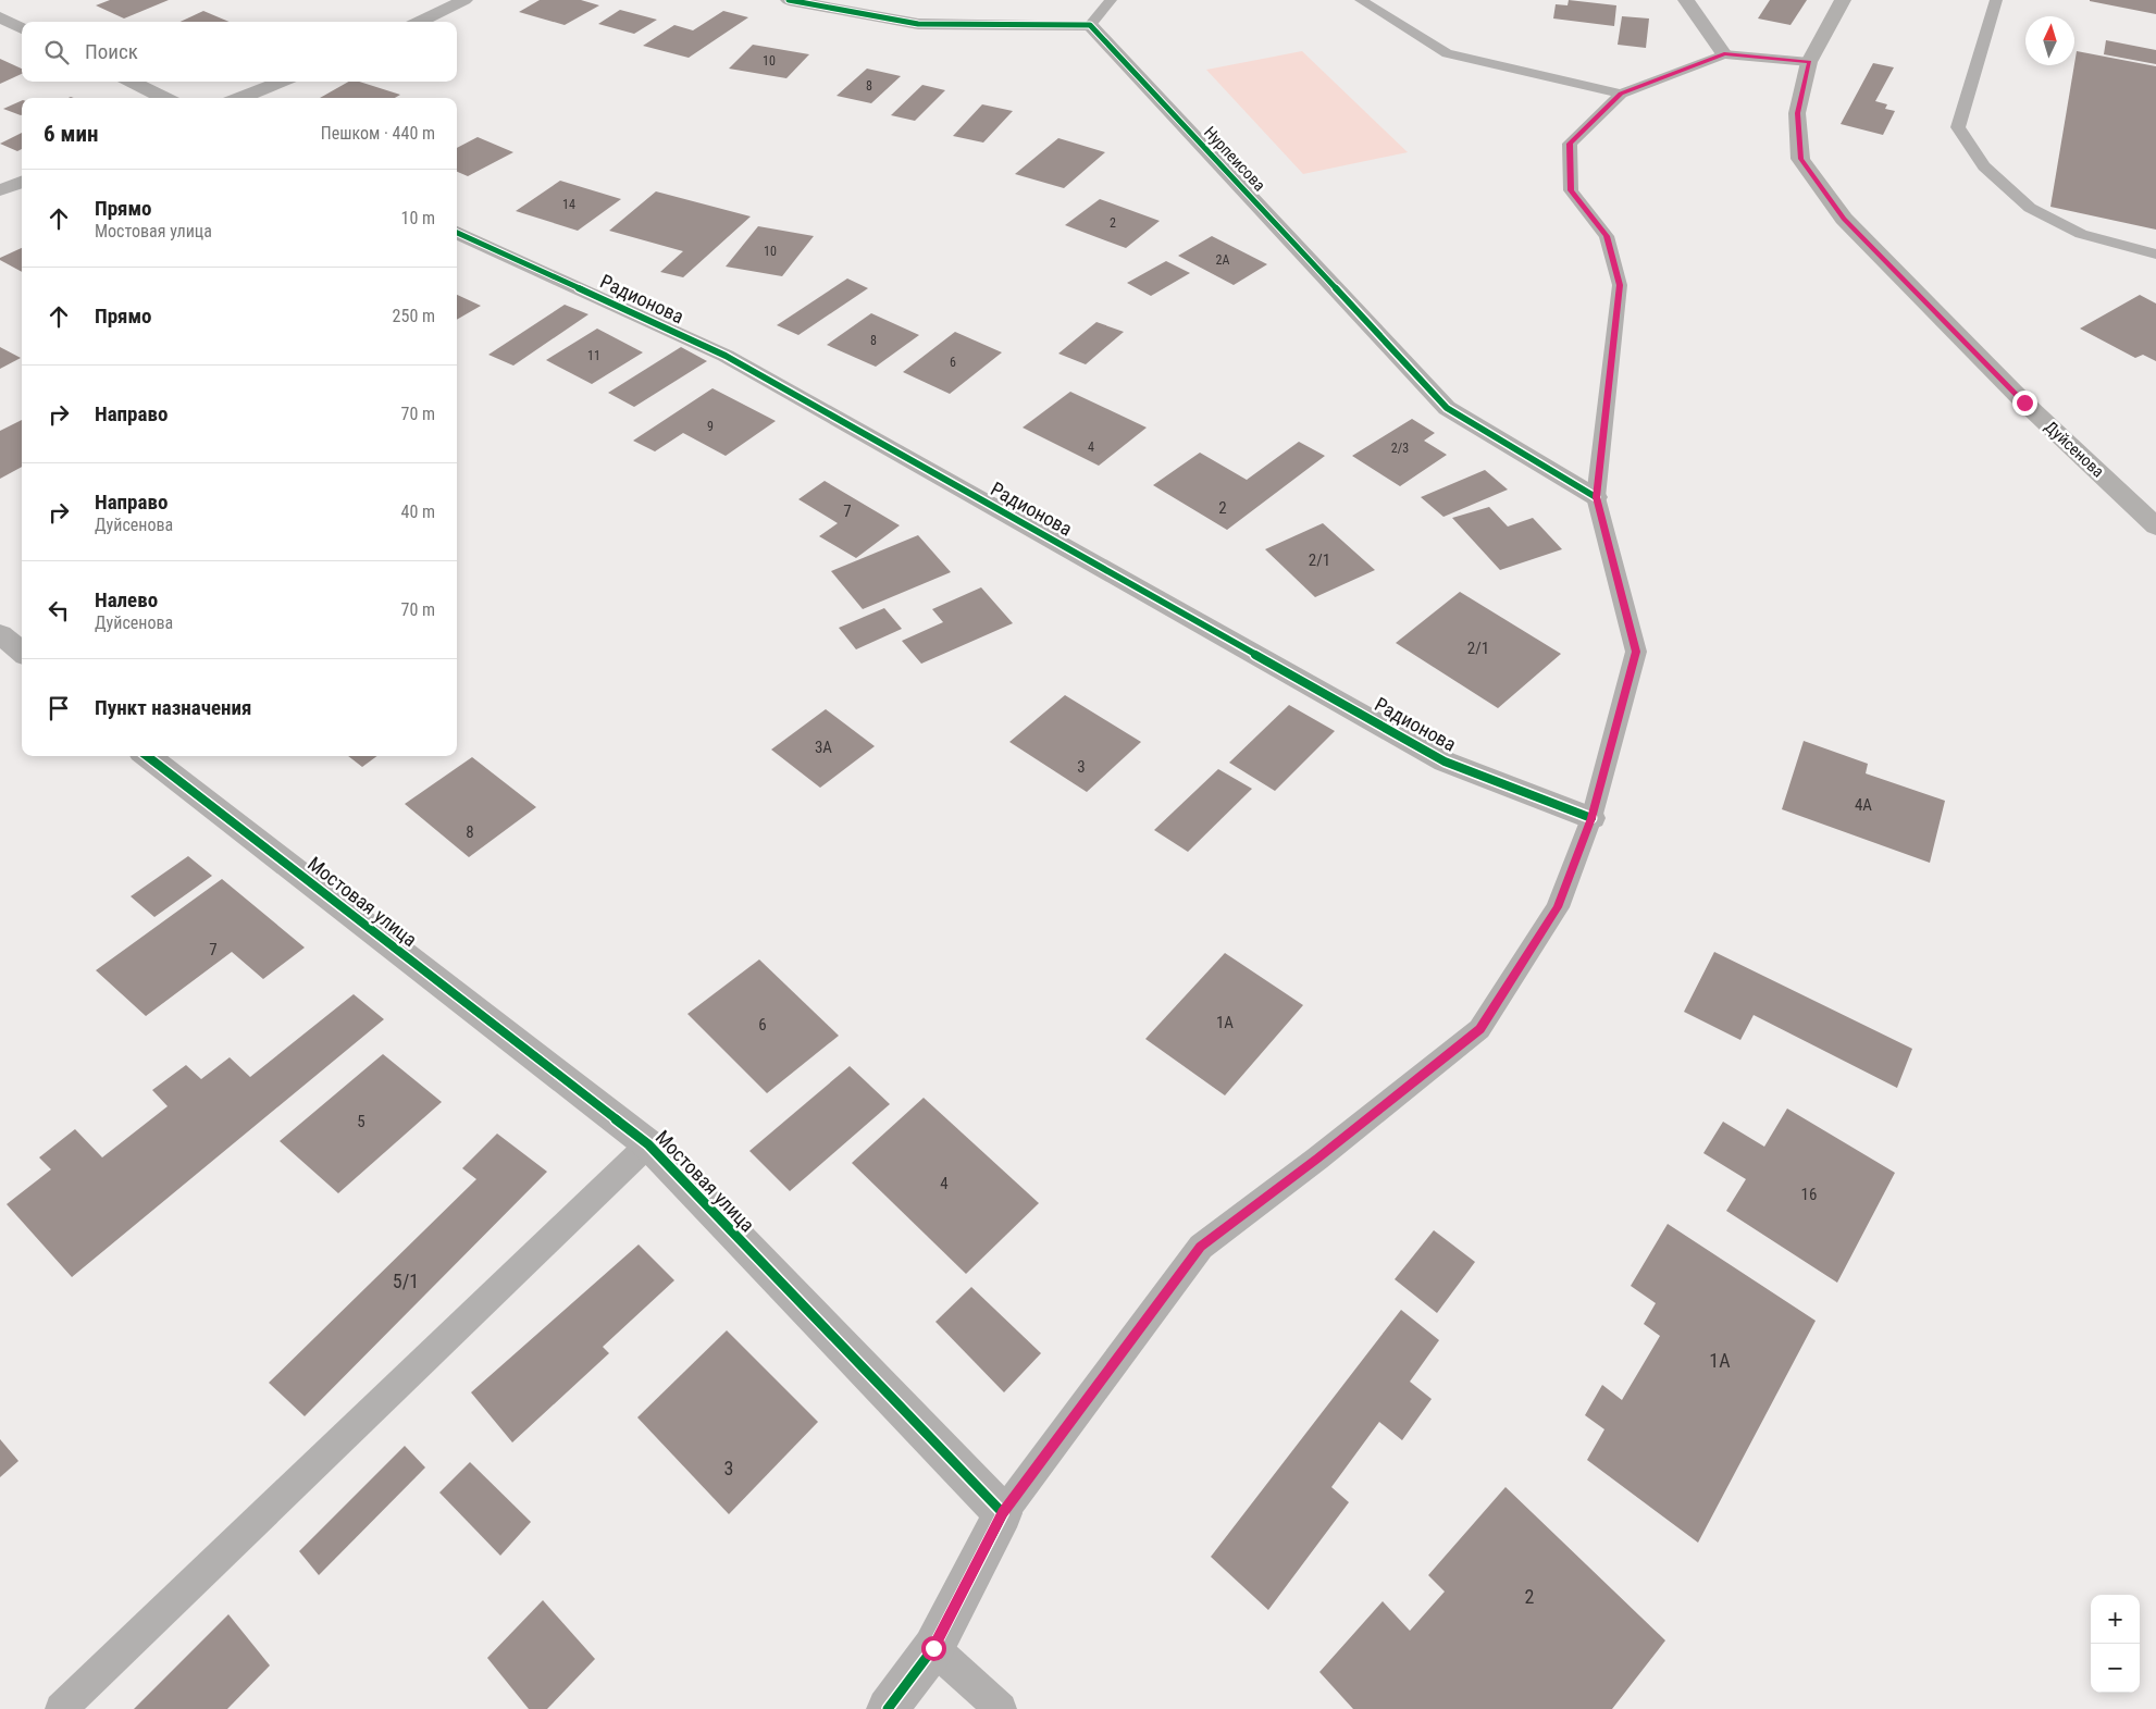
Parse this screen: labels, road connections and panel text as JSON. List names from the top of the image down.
{
  "streets": {
    "main road": ["Дуйсенова"],
    "street": ["Нурпеисова", "Радионова", "Мостовая улица"]
  },
  "house_numbers": [
    "10",
    "8",
    "14",
    "2",
    "10",
    "2A",
    "8",
    "11",
    "6",
    "9",
    "4",
    "2/3",
    "2",
    "7",
    "2/1",
    "2/1",
    "3А",
    "3",
    "4А",
    "8",
    "7",
    "1А",
    "6",
    "5",
    "4",
    "16",
    "5/1",
    "1А",
    "3",
    "2"
  ],
  "north": "top",
  "page": {
    "search": "Поиск",
    "heading": ["6 мин", "Пешком · 440 m"],
    "list": [
      ["Прямо", "Мостовая улица", "10 m"],
      ["Прямо", "250 m"],
      ["Направо", "70 m"],
      ["Направо", "Дуйсенова", "40 m"],
      ["Налево", "Дуйсенова", "70 m"],
      "Пункт назначения"
    ],
    "map_buttons": ["+", "−"]
  }
}
